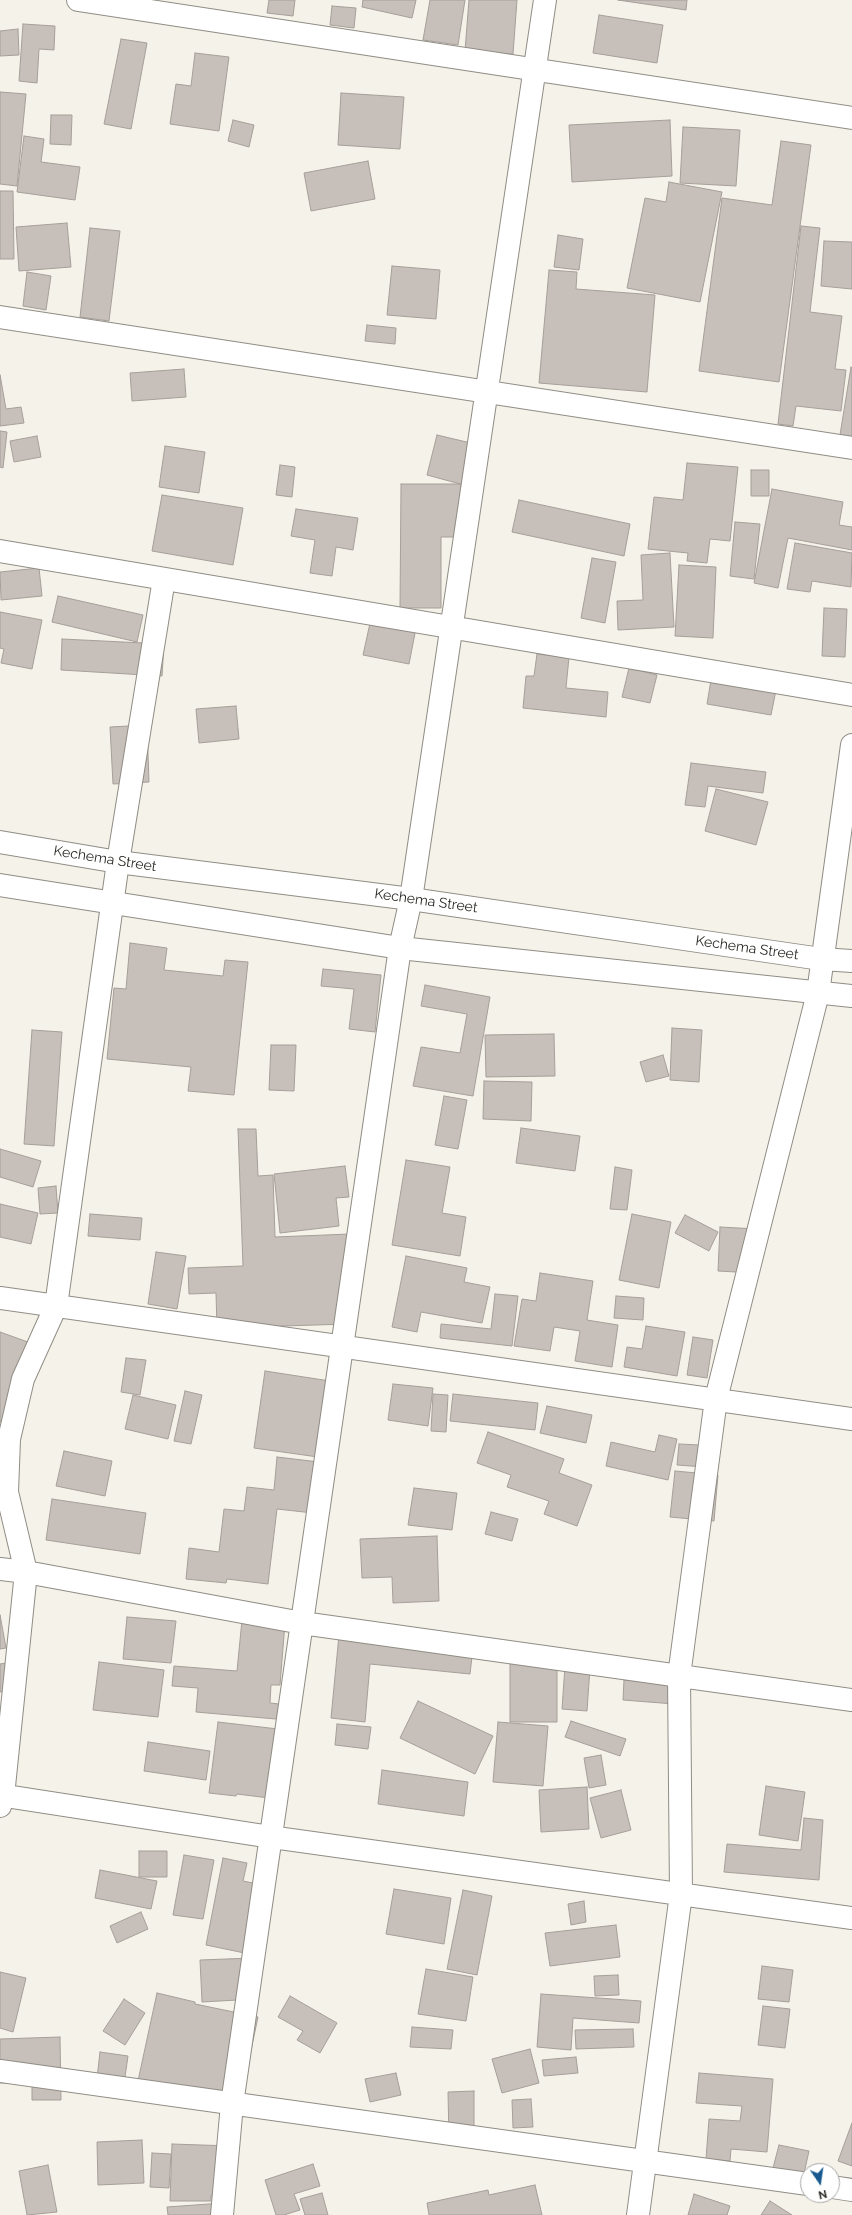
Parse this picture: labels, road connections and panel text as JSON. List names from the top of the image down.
{
  "streets": {
    "street": ["Kechema Street"]
  },
  "north": "bottom"
}
